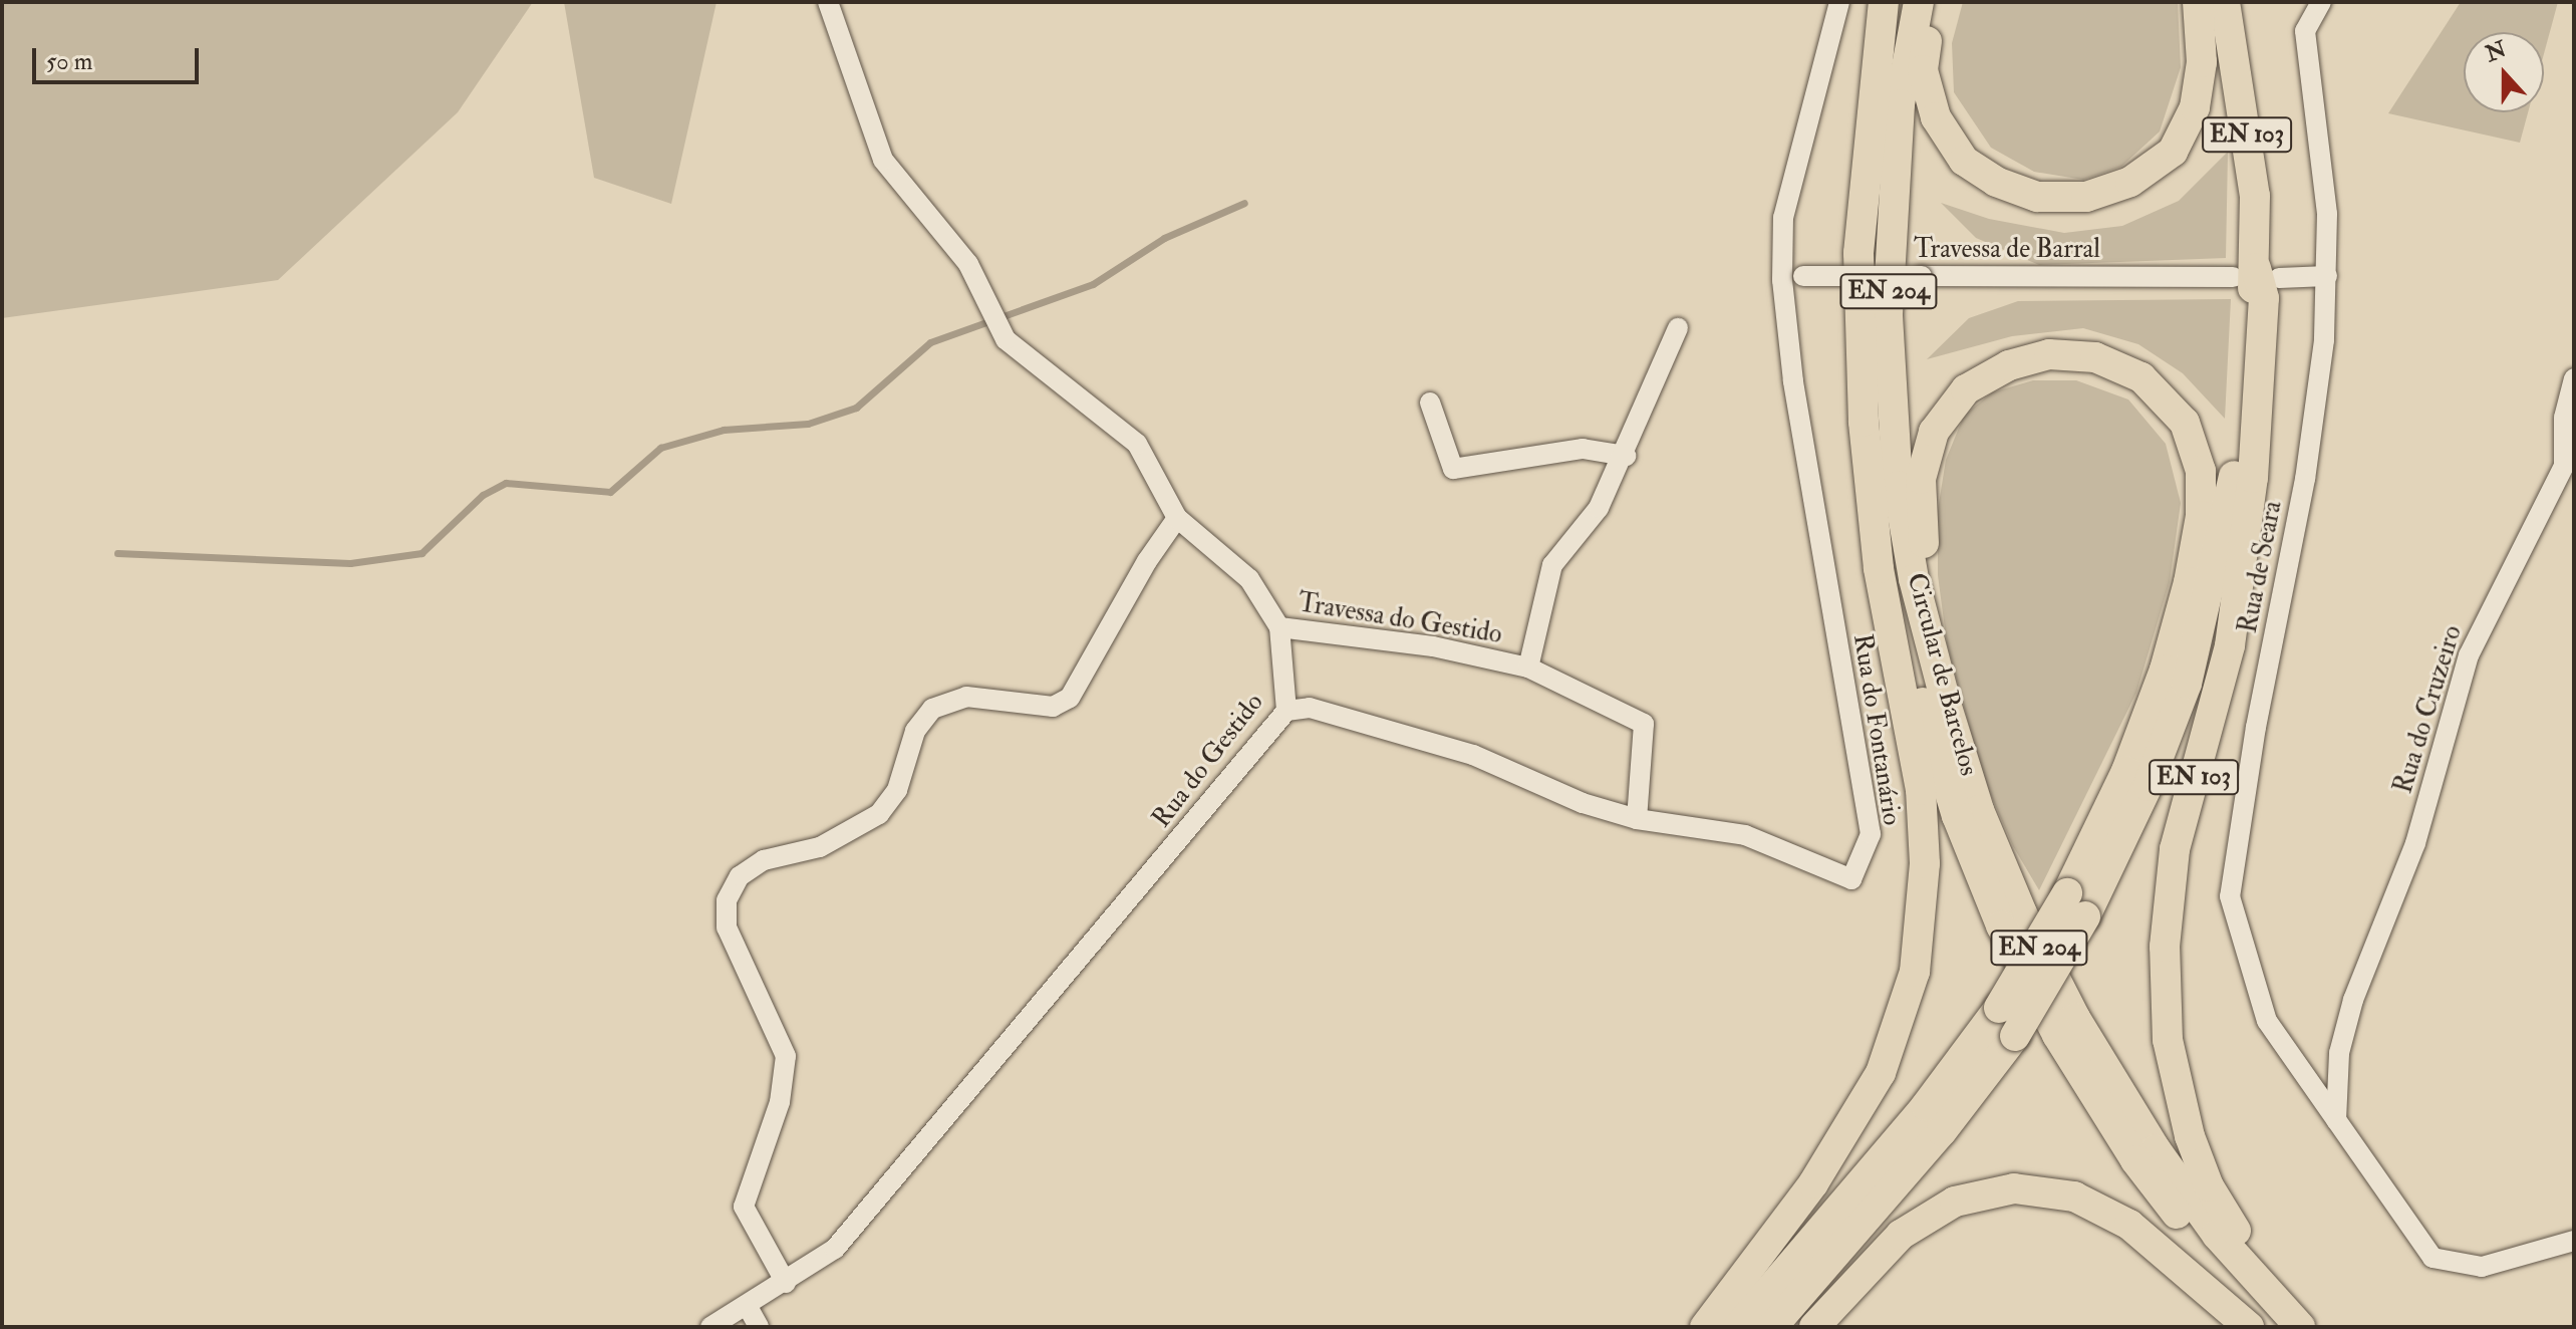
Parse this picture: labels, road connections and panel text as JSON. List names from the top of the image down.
{
  "streets": {
    "main road": ["EN 103", "EN 204", "Circular de Barcelos"],
    "street": [
      "Travessa de Barral",
      "Rua de Seara",
      "Travessa do Gestido",
      "Rua do Cruzeiro",
      "Rua do Fontanário",
      "Rua do Gestido"
    ]
  },
  "crossings": [
    ["EN 103", "Travessa de Barral"],
    ["EN 103", "Circular de Barcelos"],
    ["Travessa de Barral", "Rua de Seara"],
    ["Travessa de Barral", "Rua do Fontanário"],
    ["Rua de Seara", "Rua do Cruzeiro"],
    ["Travessa do Gestido", "Rua do Fontanário"],
    ["Travessa do Gestido", "Rua do Gestido"],
    ["Rua do Fontanário", "Rua do Gestido"]
  ],
  "scale_bar": "50 m",
  "north": "top"
}
